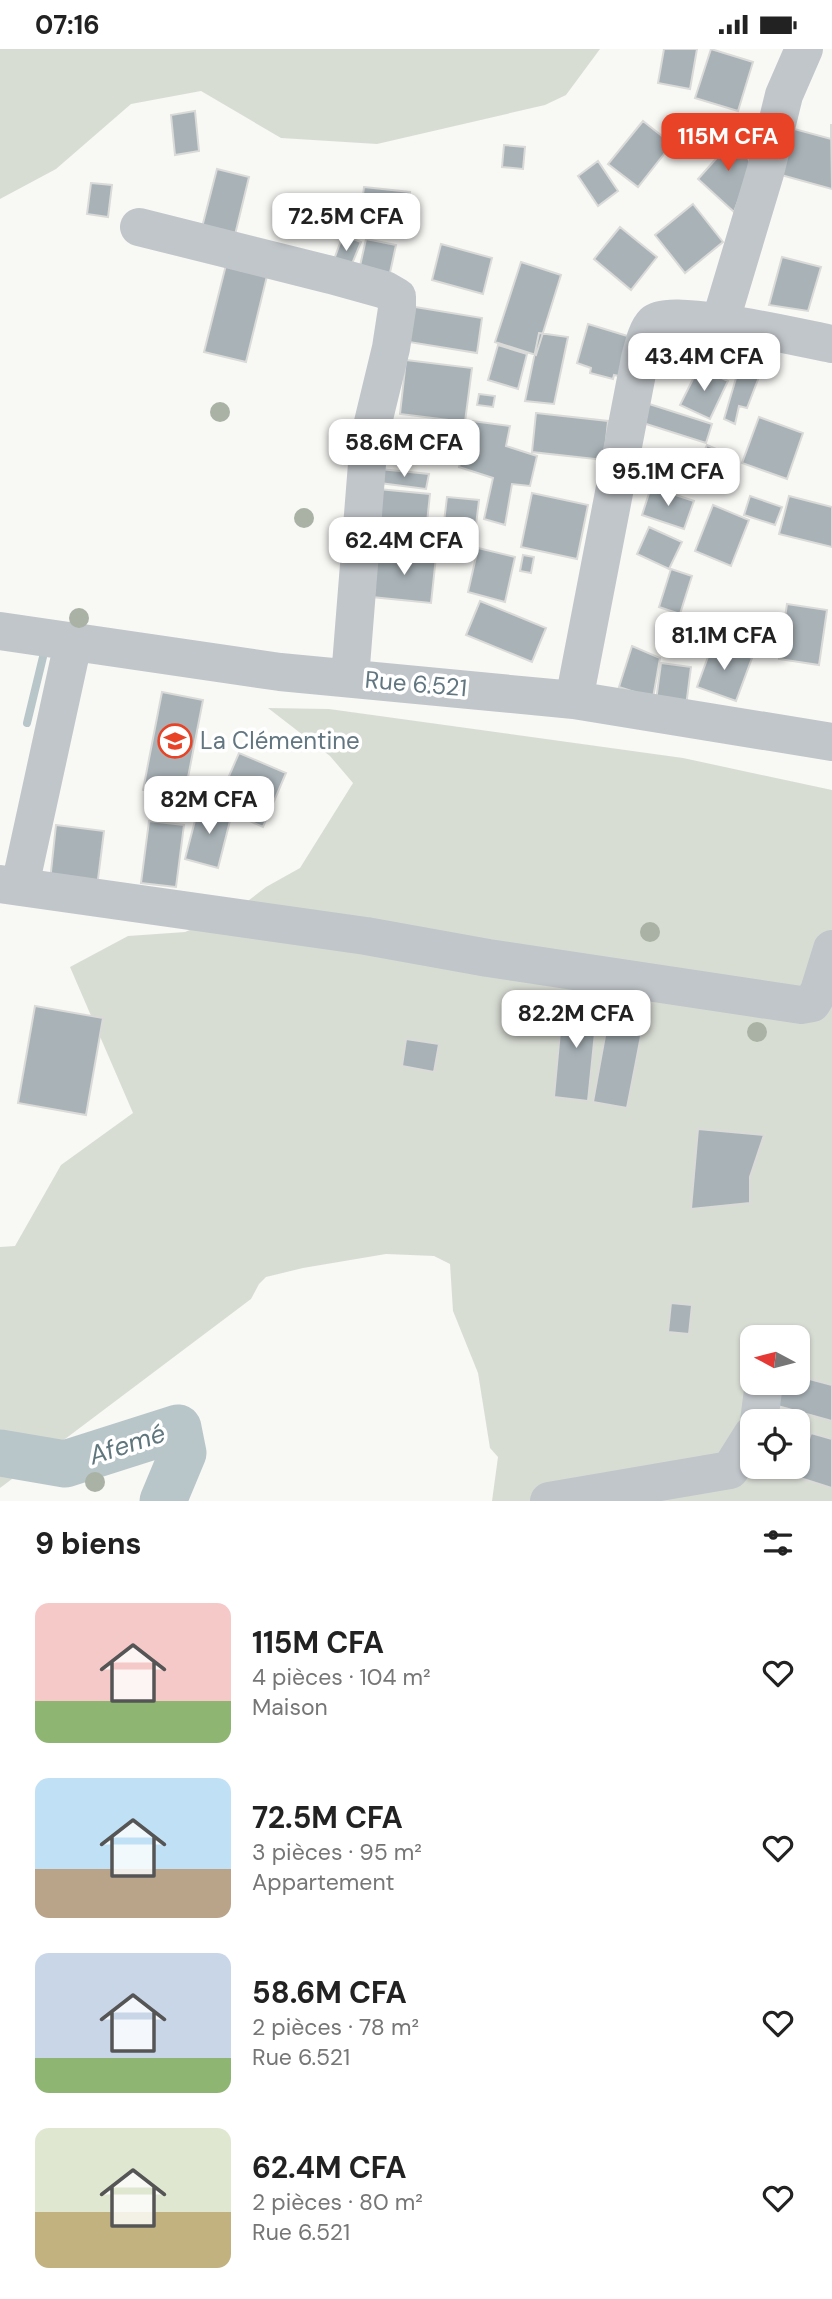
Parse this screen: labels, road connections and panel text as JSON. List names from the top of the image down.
{
  "streets": {
    "street": ["Rue 6.521"]
  },
  "water": ["Afemé"],
  "places": {
    "school or university": ["La Clémentine"]
  },
  "north": "left",
  "page": {
    "status": "07:16",
    "price": [
      "115M CFA",
      "72.5M CFA",
      "43.4M CFA",
      "58.6M CFA",
      "95.1M CFA",
      "62.4M CFA",
      "81.1M CFA",
      "82M CFA",
      "82.2M CFA"
    ],
    "heading": "9 biens",
    "list": [
      {
        "name": "115M CFA",
        "note": "4 pièces · 104 m² · Maison"
      },
      {
        "name": "72.5M CFA",
        "note": "3 pièces · 95 m² · Appartement"
      },
      {
        "name": "58.6M CFA",
        "note": "2 pièces · 78 m² · Rue 6.521"
      },
      {
        "name": "62.4M CFA",
        "note": "2 pièces · 80 m² · Rue 6.521"
      }
    ]
  }
}
